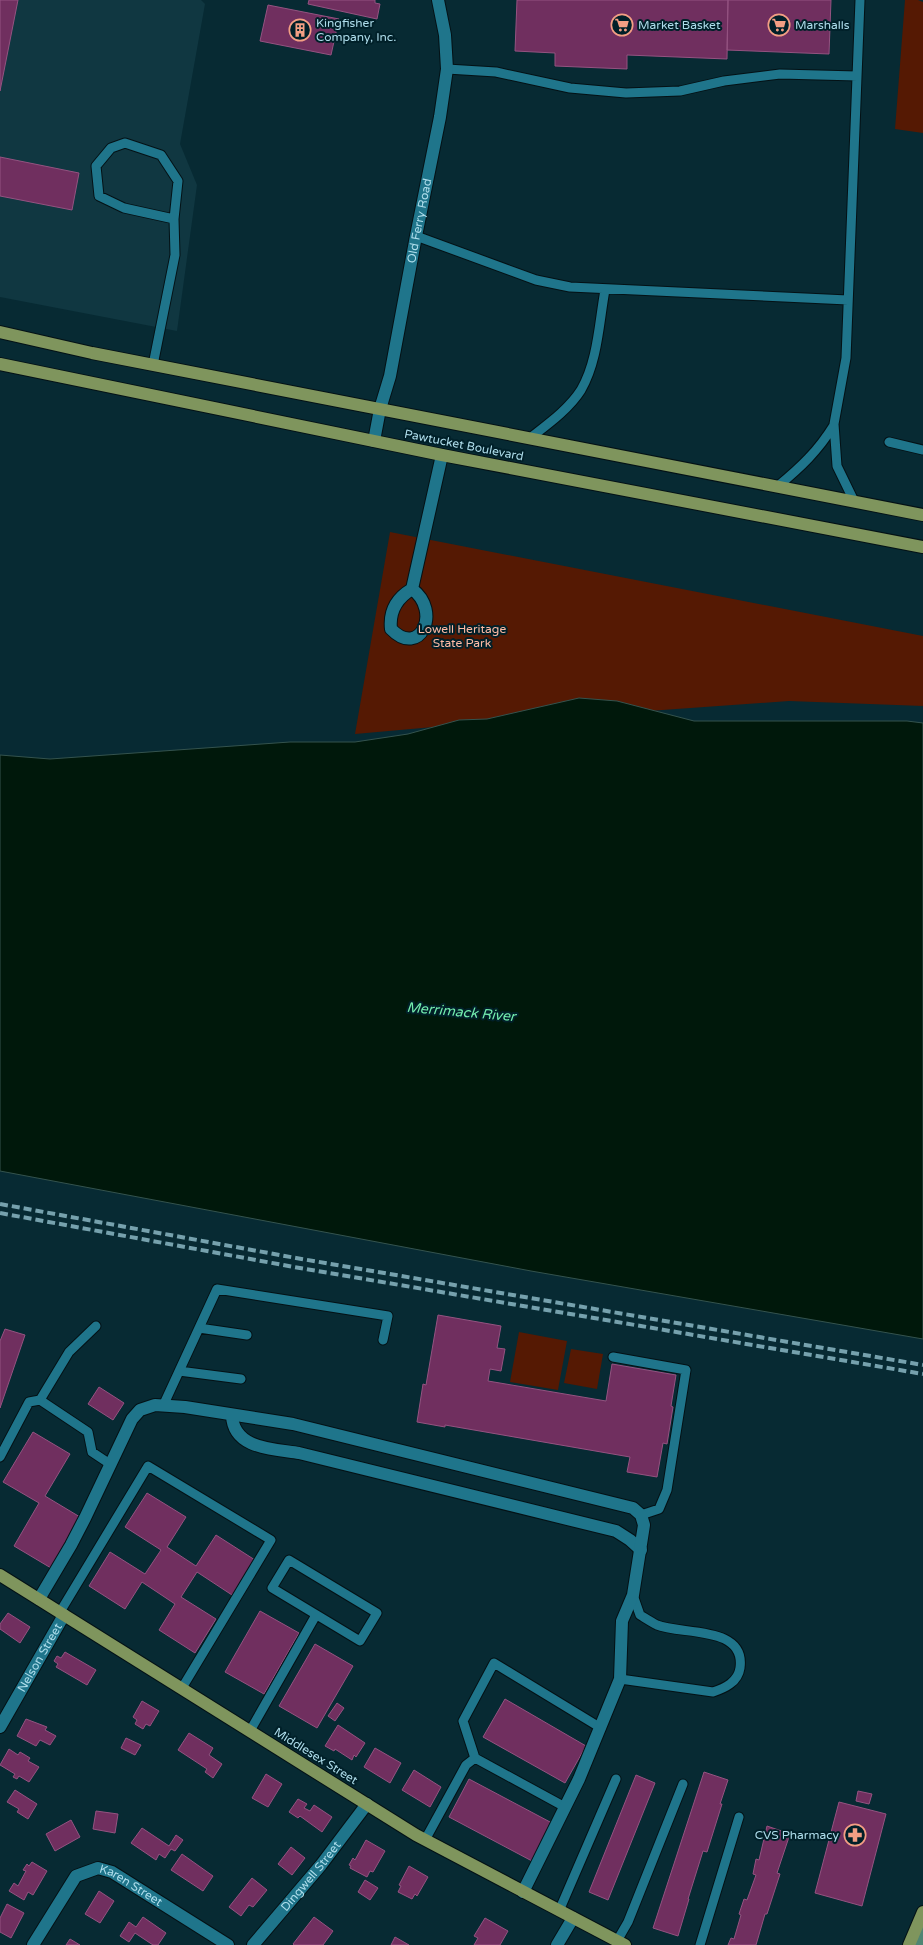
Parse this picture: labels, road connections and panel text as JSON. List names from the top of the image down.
{
  "streets": {
    "main road": ["Pawtucket Boulevard", "Middlesex Street"],
    "street": [
      "Old Ferry Road",
      "Nelson Street",
      "Dingwell Street",
      "Karen Street"
    ]
  },
  "crossings": [
    ["Old Ferry Road", "Pawtucket Boulevard"],
    ["Nelson Street", "Middlesex Street"],
    ["Middlesex Street", "Dingwell Street"]
  ],
  "water": ["Merrimack River"],
  "parks": ["Lowell Heritage State Park"],
  "places": {
    "supermarket": ["Market Basket", "Marshalls"],
    "building": ["Kingfisher Company, Inc."],
    "pharmacy": ["CVS Pharmacy"]
  }
}
